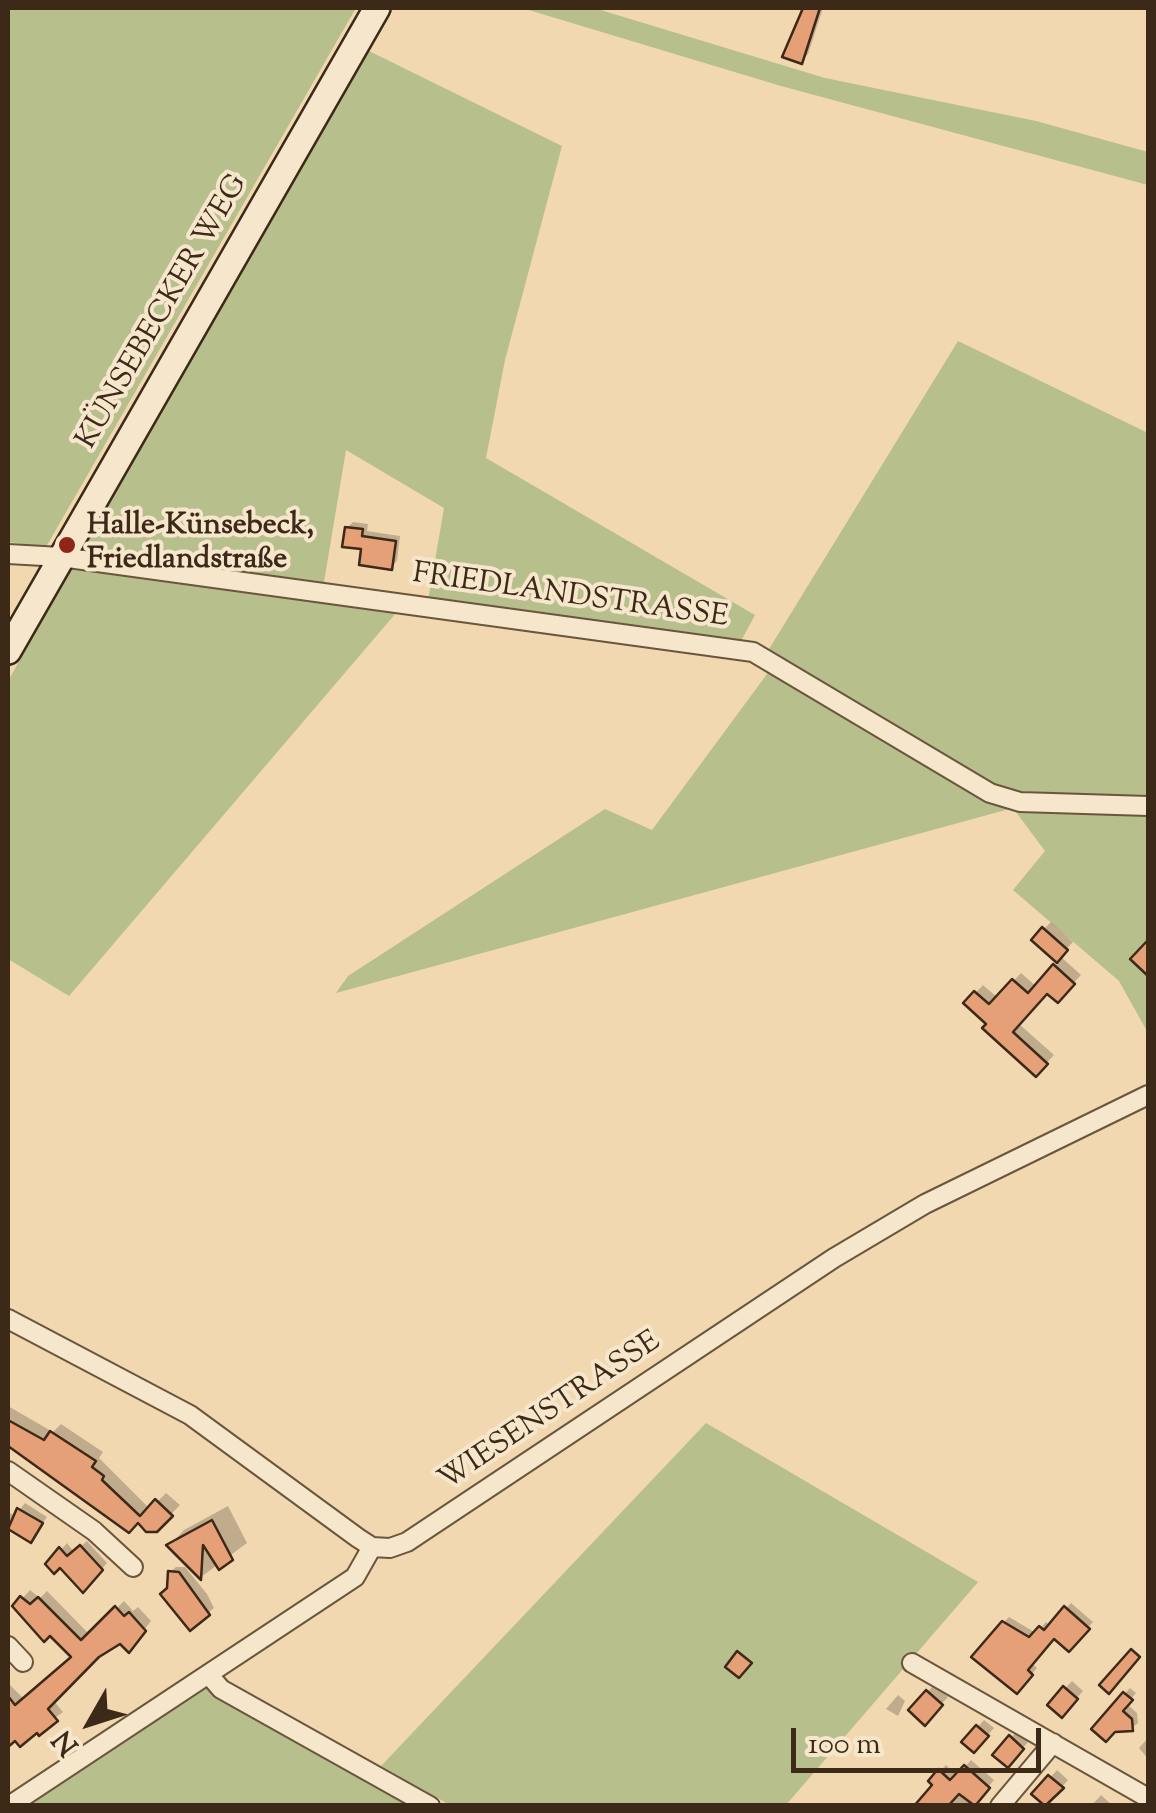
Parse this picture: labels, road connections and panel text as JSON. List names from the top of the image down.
{
  "streets": {
    "street": ["KÜNSEBECKER WEG", "FRIEDLANDSTRASSE", "WIESENSTRASSE"]
  },
  "crossings": [
    ["KÜNSEBECKER WEG", "FRIEDLANDSTRASSE"]
  ],
  "places": ["Halle-Künsebeck, Friedlandstraße"],
  "scale_bar": "100 m",
  "north": "bottom left"
}
